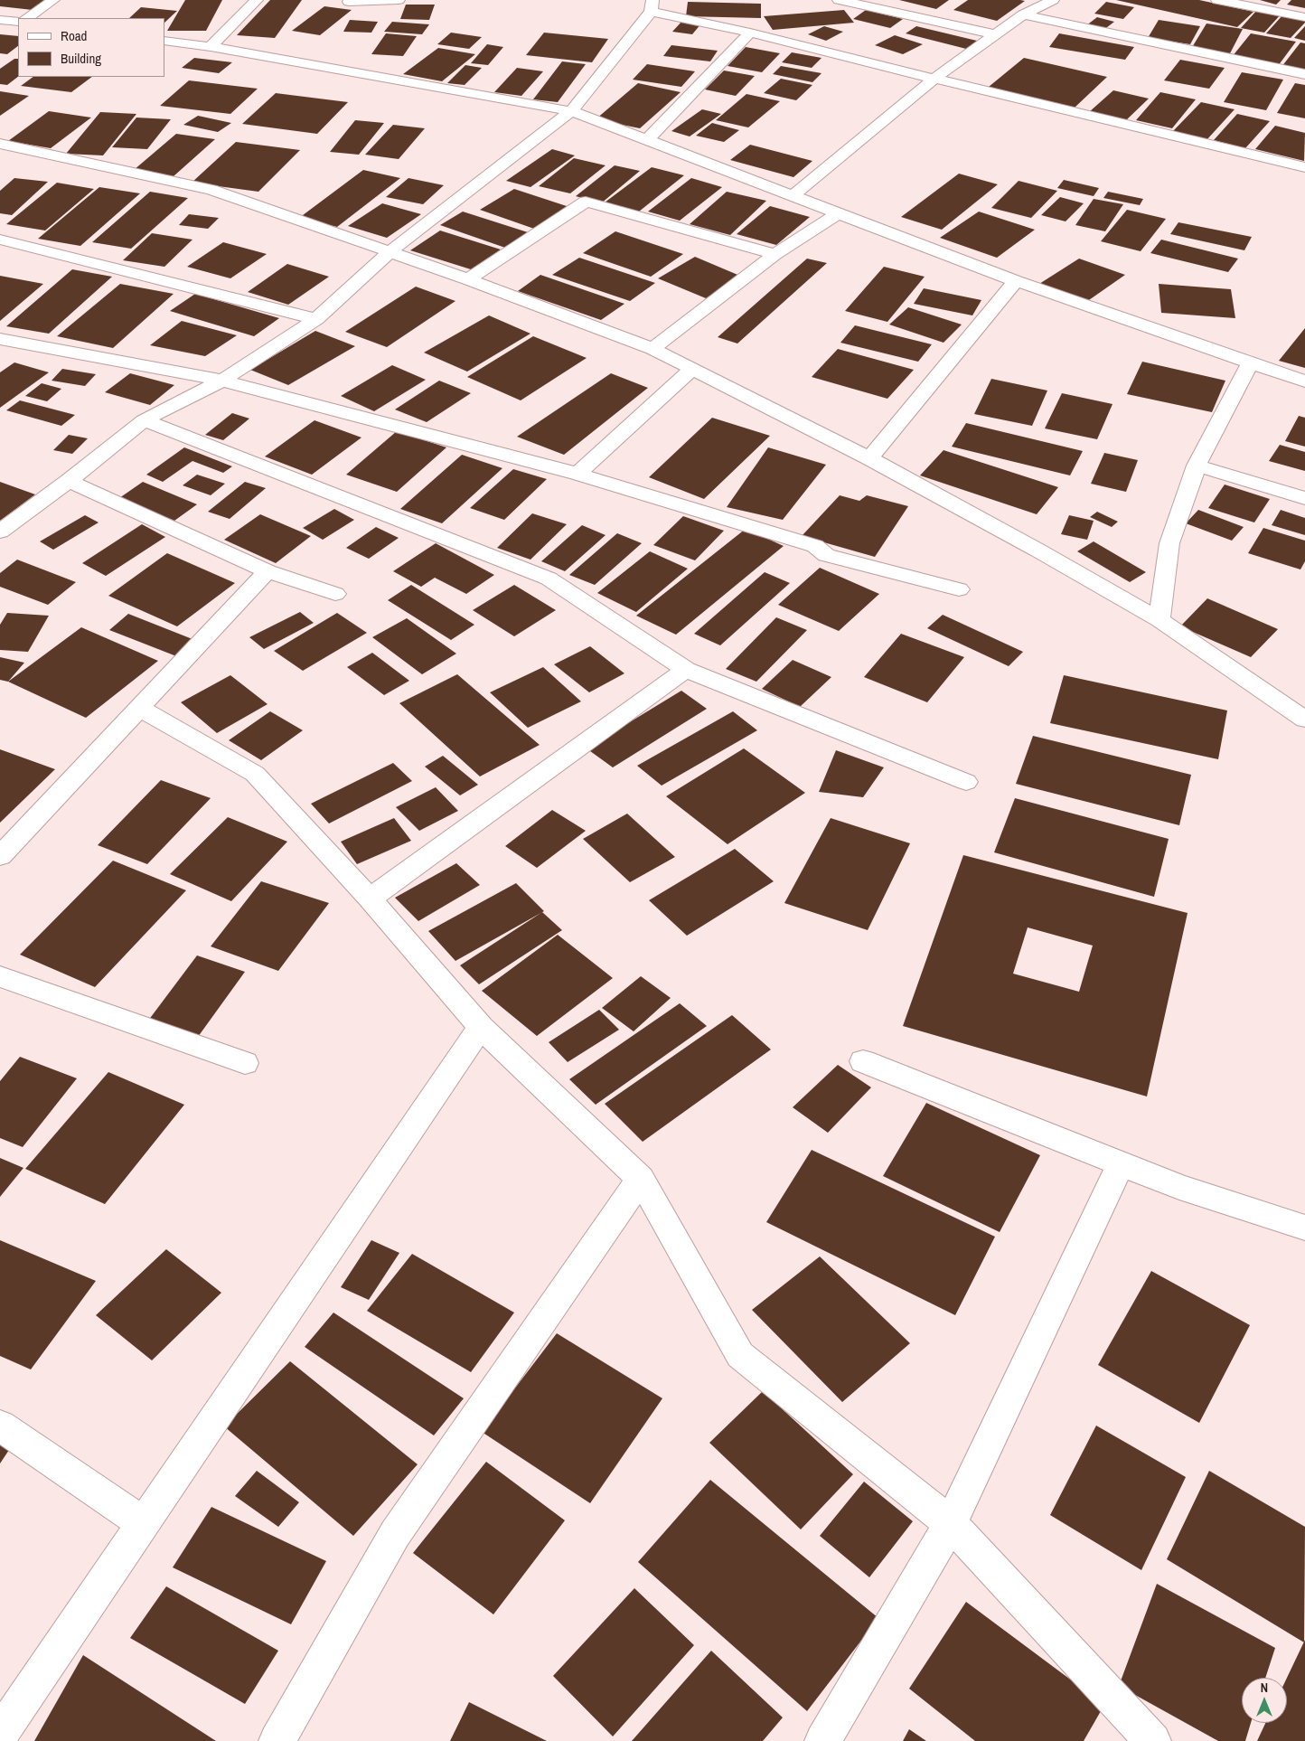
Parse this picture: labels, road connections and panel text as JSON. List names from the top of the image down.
{
  "legend": ["Road", "Building"],
  "north": "top"
}
